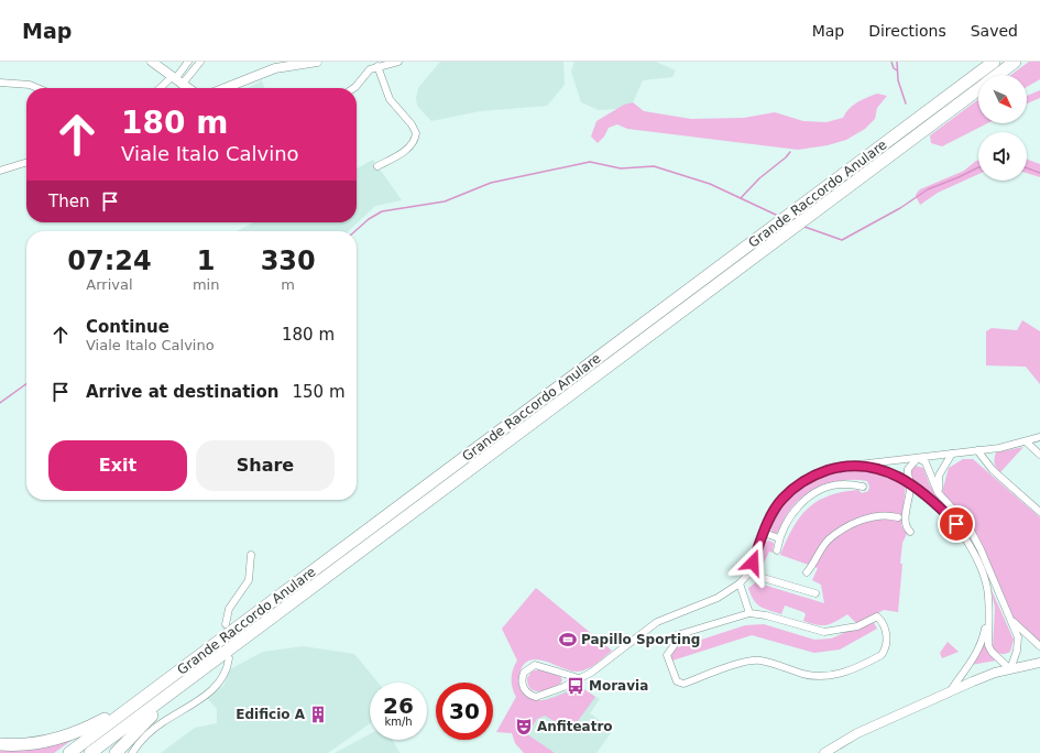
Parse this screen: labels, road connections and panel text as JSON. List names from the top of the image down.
{
  "streets": {
    "highway": ["Grande Raccordo Anulare"]
  },
  "places": {
    "sports": ["Papillo Sporting"],
    "bus stop": ["Moravia"],
    "building": ["Edificio A"],
    "theatre": ["Anfiteatro"]
  },
  "north": "bottom right",
  "page": {
    "header": "Map",
    "nav": ["Map", "Directions", "Saved"],
    "turn": ["180 m", "Viale Italo Calvino"],
    "then": "Then",
    "eta": [
      "07:24",
      "Arrival",
      "1",
      "min",
      "330",
      "m"
    ],
    "list": [
      {
        "name": "Continue",
        "note": "Viale Italo Calvino",
        "value": "180 m"
      },
      {
        "name": "Arrive at destination",
        "value": "150 m"
      }
    ],
    "buttons": ["Exit", "Share"],
    "speed": "26 km/h",
    "limit": "30"
  }
}
